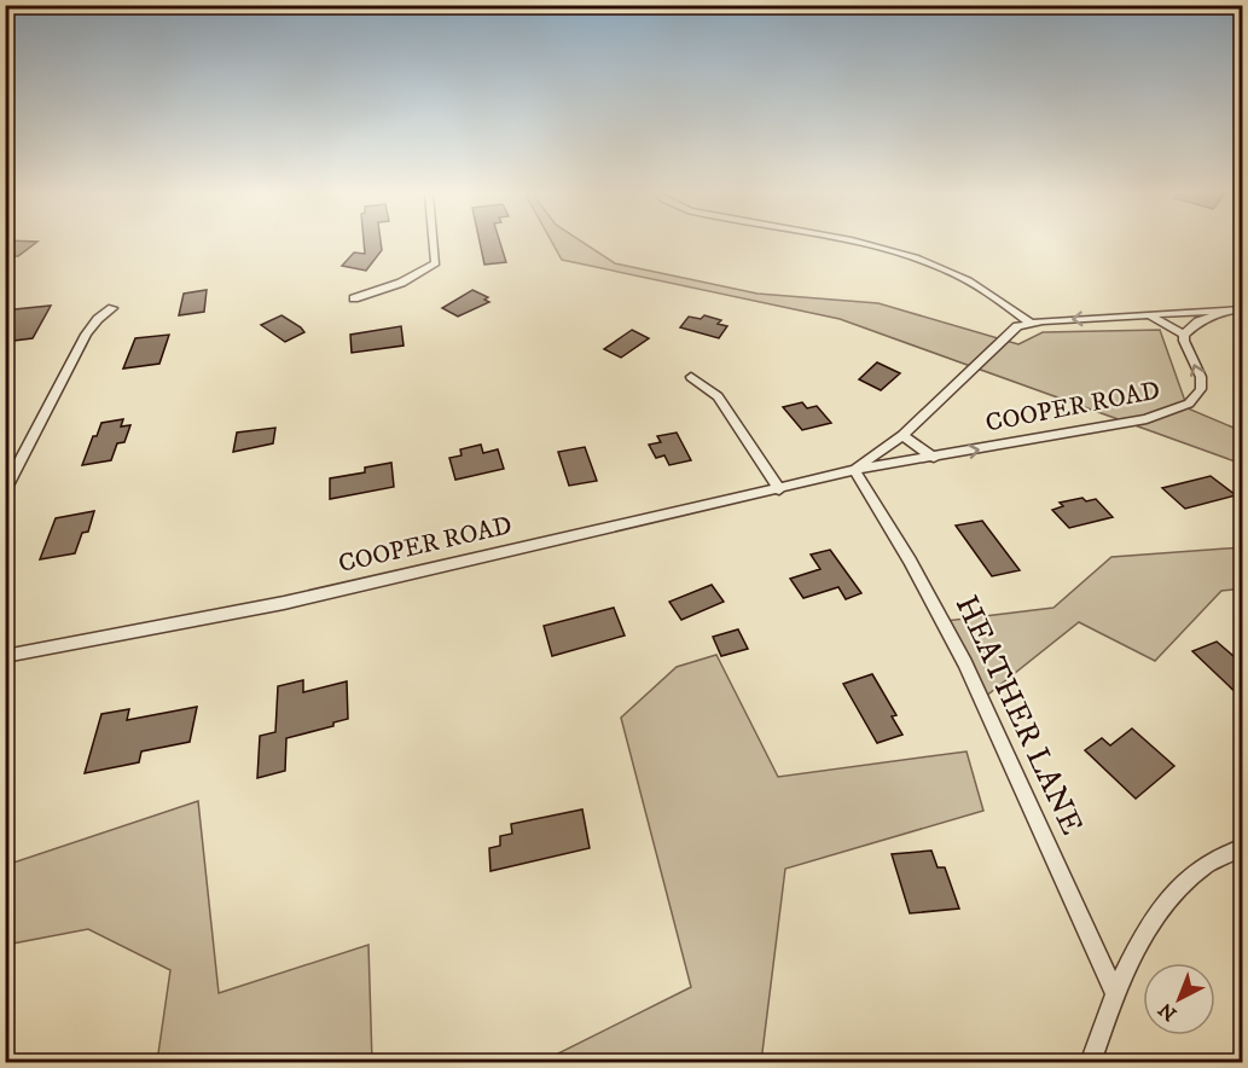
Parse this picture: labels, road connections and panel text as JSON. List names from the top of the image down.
{
  "streets": {
    "street": ["COOPER ROAD", "HEATHER LANE"]
  },
  "crossings": [
    ["COOPER ROAD", "HEATHER LANE"]
  ],
  "north": "bottom left"
}
